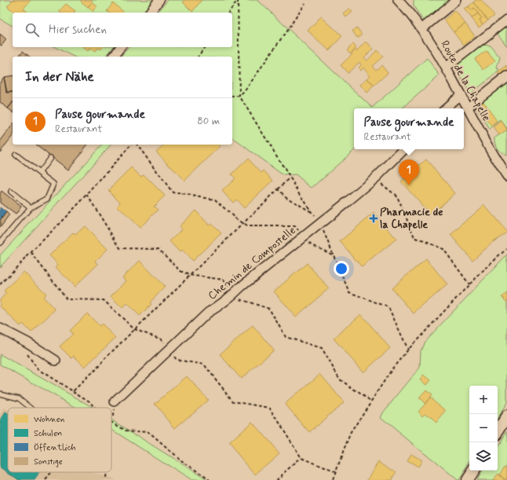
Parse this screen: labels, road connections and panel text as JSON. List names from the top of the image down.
{
  "streets": {
    "street": ["Route de la Chapelle", "Chemin de Compostelle"]
  },
  "places": {
    "health": ["Pharmacie de la Chapelle"]
  },
  "legend": [
    "Wohnen",
    "Schulen",
    "Öffentlich",
    "Sonstige"
  ],
  "page": {
    "search": "Hier suchen",
    "heading": "In der Nähe",
    "list": [
      {
        "mark": "1",
        "name": "Pause gourmande",
        "note": "Restaurant",
        "value": "80 m"
      }
    ],
    "popup": ["Pause gourmande", "Restaurant"],
    "pins": "1",
    "map_buttons": ["+", "−"]
  }
}
